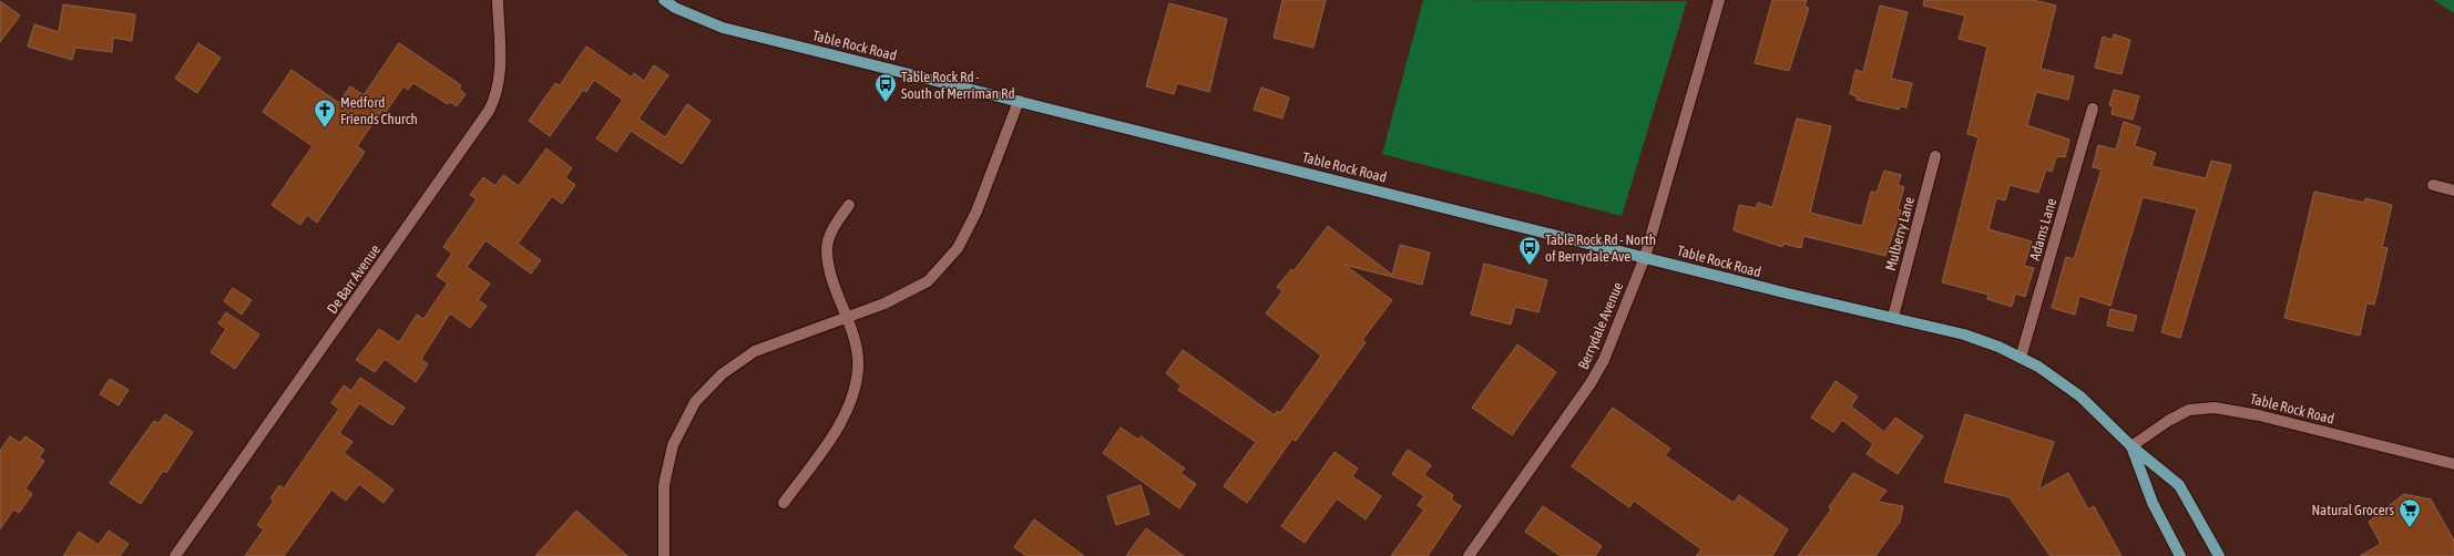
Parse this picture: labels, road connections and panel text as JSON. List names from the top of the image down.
{
  "streets": {
    "main road": ["Table Rock Road"],
    "street": [
      "Adams Lane",
      "Mulberry Lane",
      "De Barr Avenue",
      "Berrydale Avenue"
    ]
  },
  "crossings": [
    ["Table Rock Road", "Adams Lane"],
    ["Table Rock Road", "Mulberry Lane"],
    ["Table Rock Road", "Berrydale Avenue"]
  ],
  "places": {
    "bus stop": ["Table Rock Rd - South of Merriman Rd", "Table Rock Rd - North of Berrydale Ave"],
    "church": ["Medford Friends Church"],
    "supermarket": ["Natural Grocers"]
  }
}
